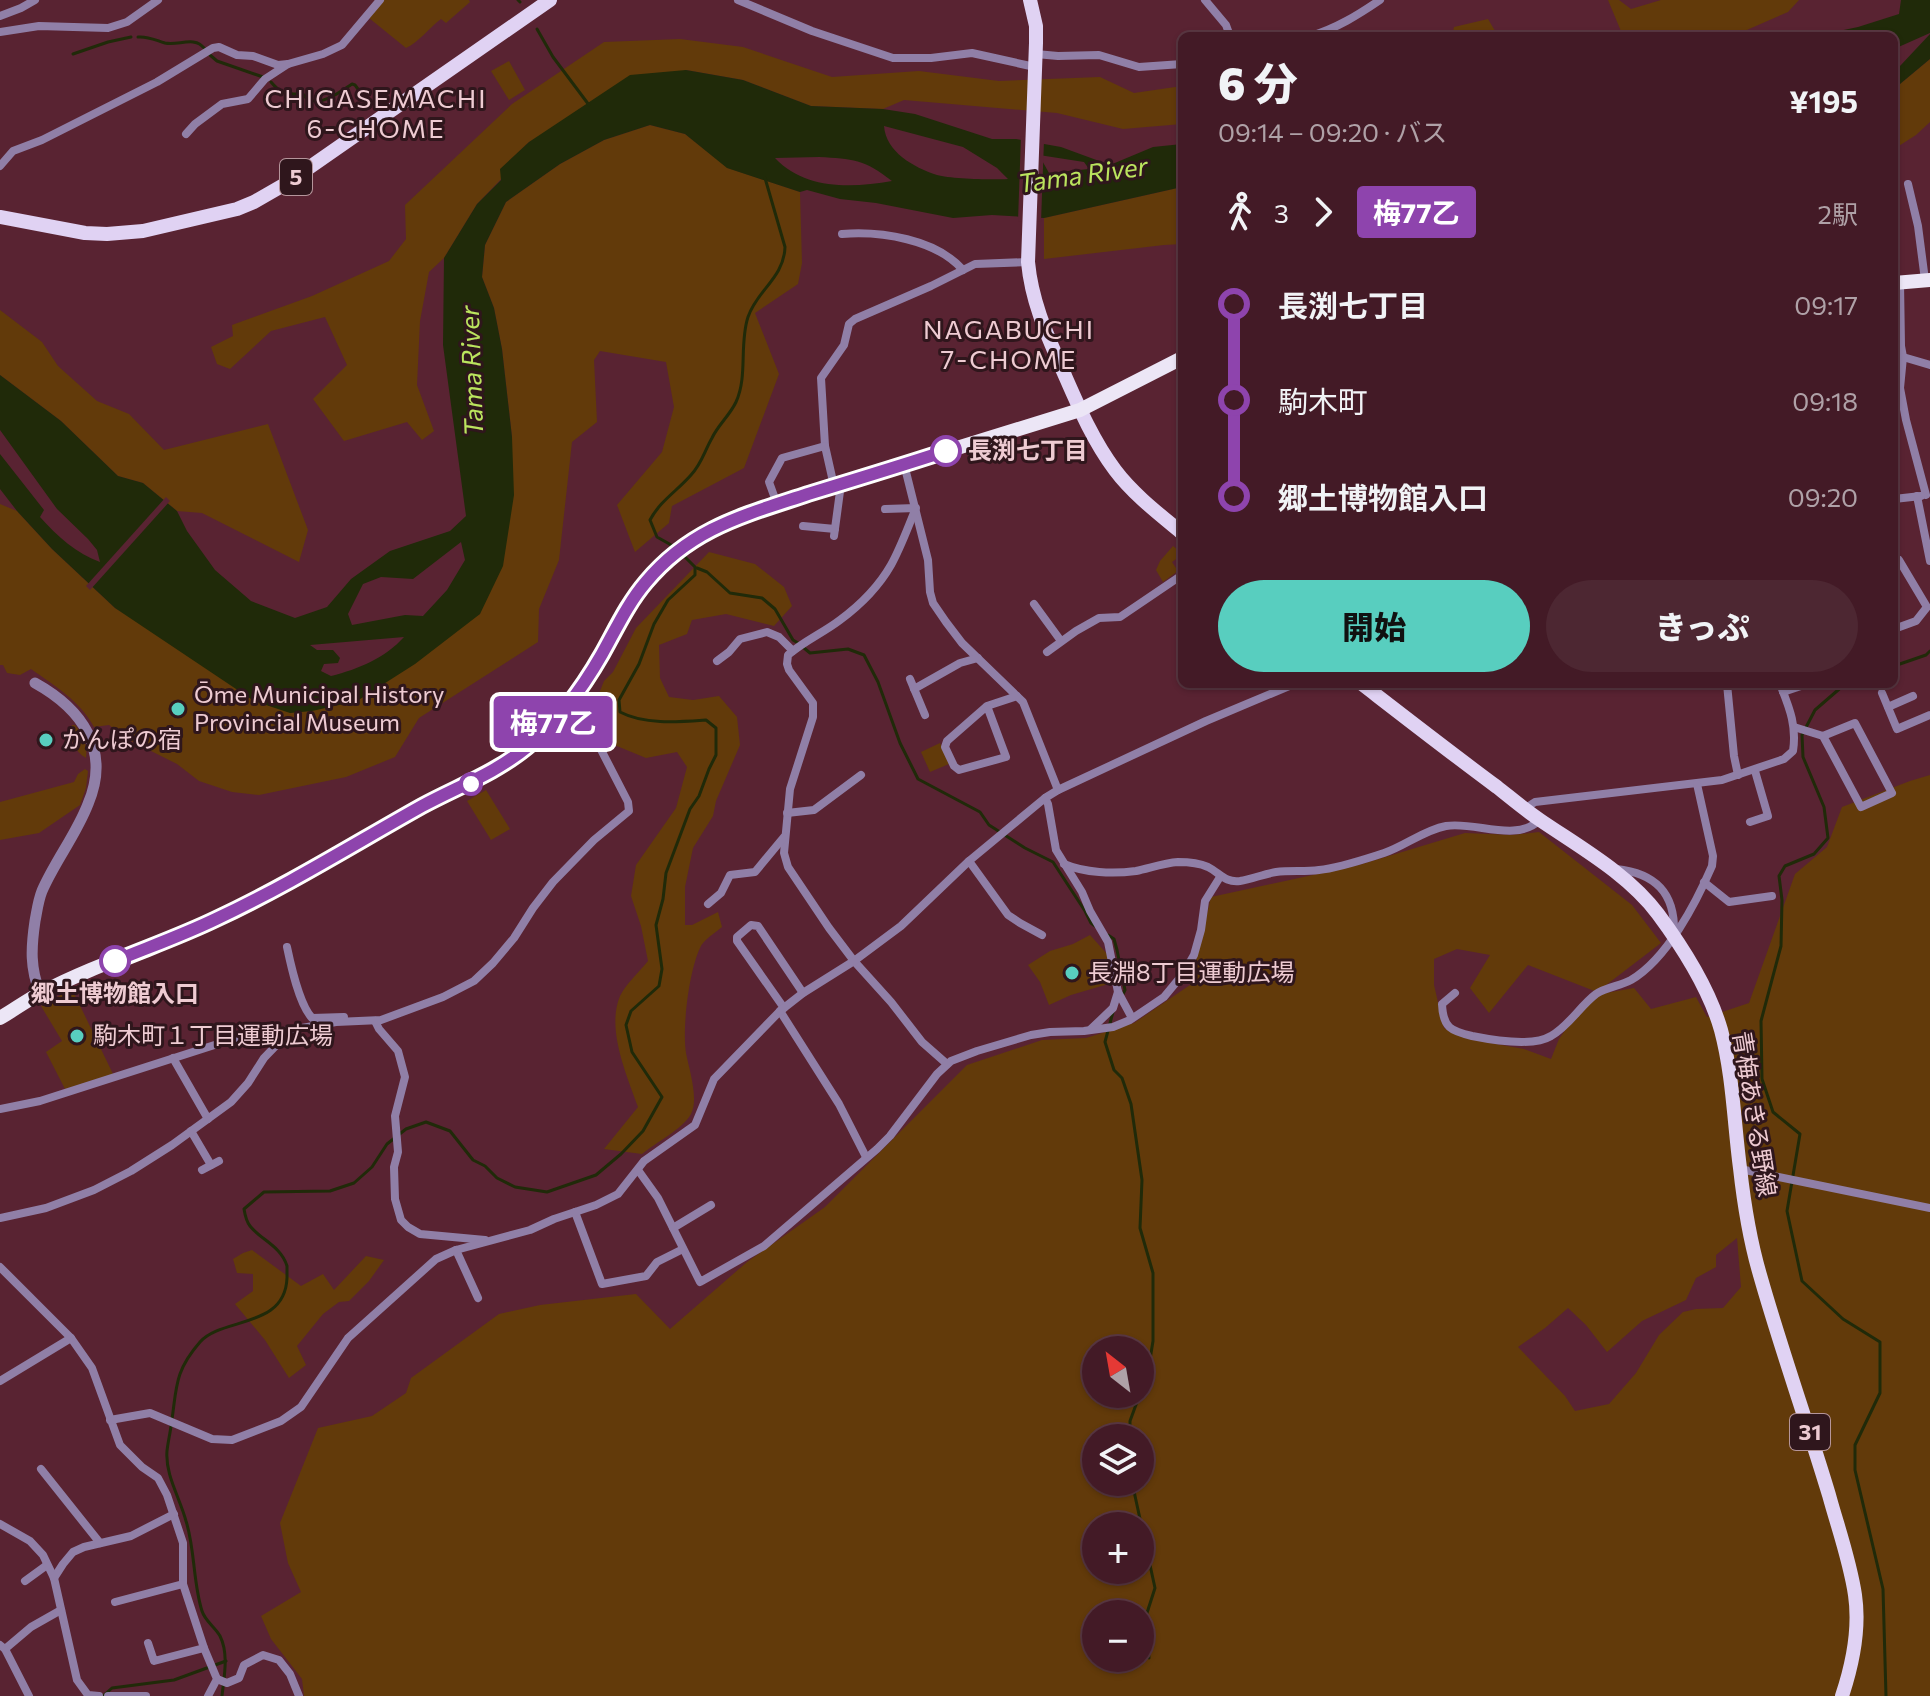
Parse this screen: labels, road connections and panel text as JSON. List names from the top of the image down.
{
  "streets": {
    "main road": ["5", "青梅あきる野線", "31"]
  },
  "districts": ["CHIGASEMACHI 6-CHOME", "NAGABUCHI 7-CHOME"],
  "water": ["Tama River"],
  "places": [
    "長渕七丁目",
    "Ōme Municipal History Provincial Museum",
    "かんぽの宿",
    "郷土博物館入口",
    "長淵8丁目運動広場",
    "駒木町１丁目運動広場"
  ],
  "lines": ["bus line 梅77乙"],
  "north": "top left",
  "page": {
    "on_map": "梅77乙",
    "heading": ["6 分", "09:14 – 09:20 · バス", "¥195"],
    "legs": ["3", "梅77乙", "2駅"],
    "list": [
      {
        "name": "長渕七丁目",
        "value": "09:17"
      },
      {
        "name": "駒木町",
        "value": "09:18"
      },
      {
        "name": "郷土博物館入口",
        "value": "09:20"
      }
    ],
    "buttons": ["開始", "きっぷ"],
    "map_buttons": ["+", "−"]
  }
}
